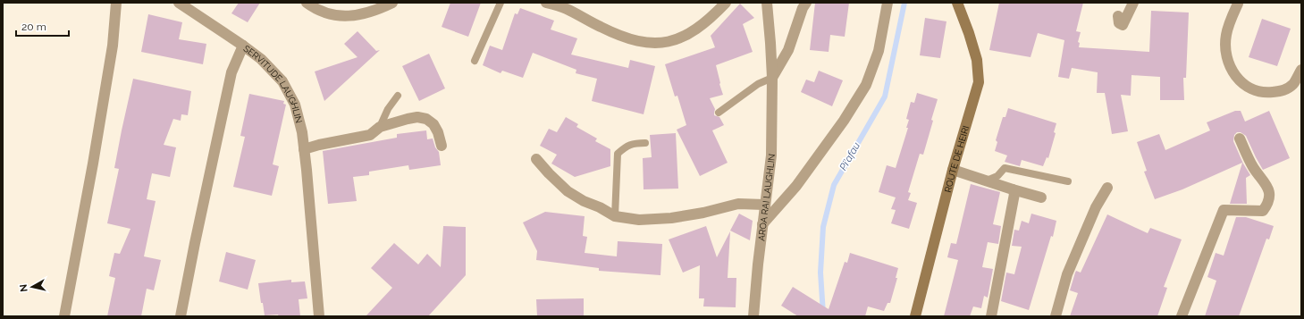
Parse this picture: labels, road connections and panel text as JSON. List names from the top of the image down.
{
  "streets": {
    "main road": ["ROUTE DE HEIRI"],
    "street": ["SERVITUDE LAUGHLIN", "AROA RAI LAUGHLIN"]
  },
  "water": ["Pi'afau"],
  "scale_bar": "20 m",
  "north": "left"
}
